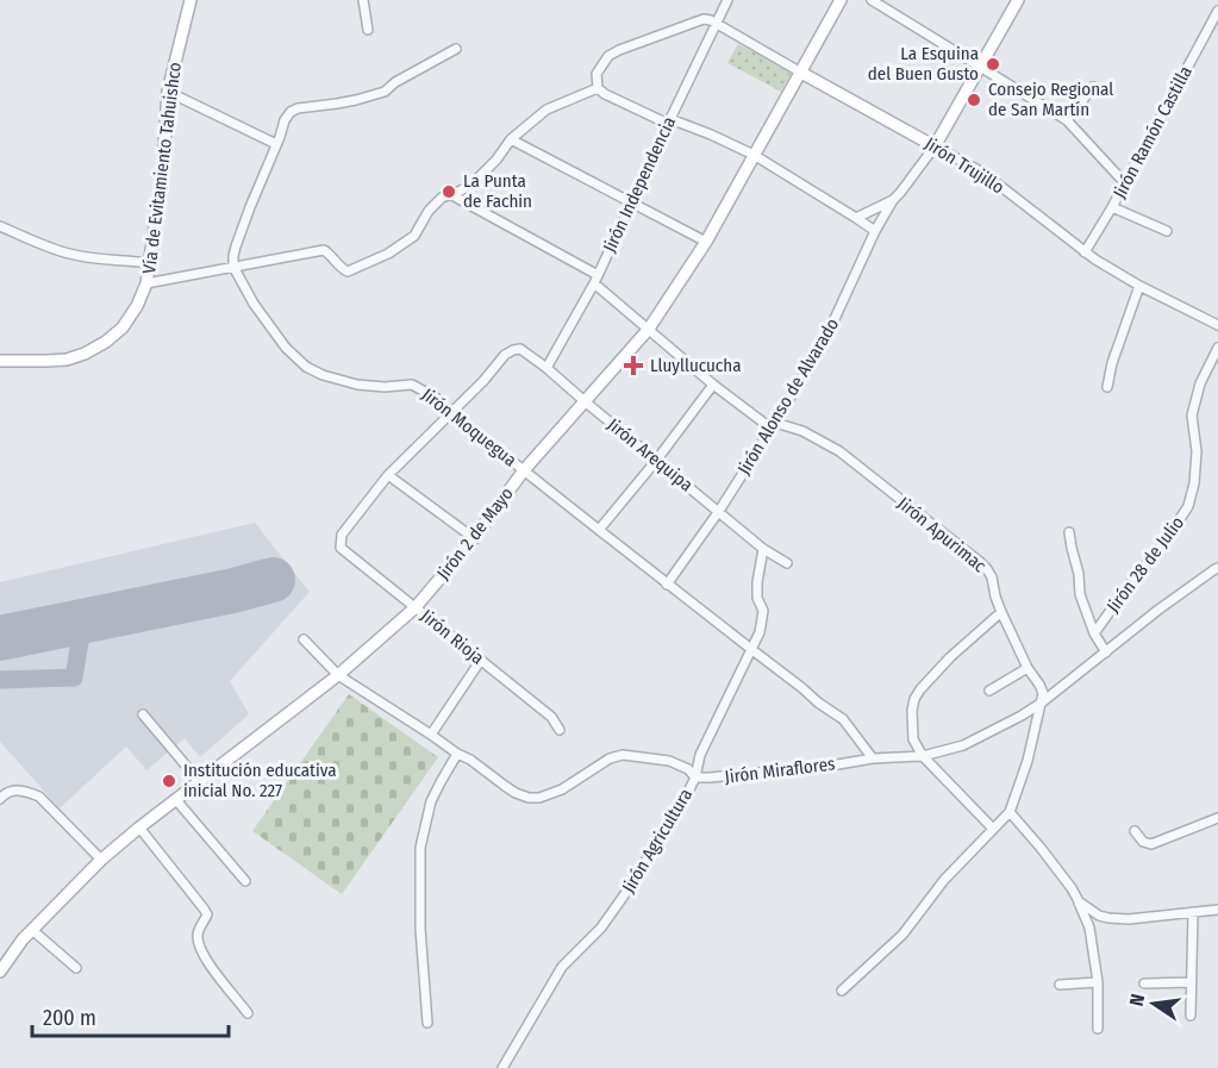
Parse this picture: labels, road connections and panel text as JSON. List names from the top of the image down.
{
  "streets": {
    "main road": [
      "Jirón Trujillo",
      "Vía de Evitamiento Tahuishco",
      "Jirón Alonso de Alvarado",
      "Jirón 2 de Mayo"
    ],
    "street": [
      "Jirón Ramón Castilla",
      "Jirón Independencia",
      "Jirón Moquegua",
      "Jirón Arequipa",
      "Jirón Apurimac",
      "Jirón 28 de Julio",
      "Jirón Rioja",
      "Jirón Miraflores",
      "Jirón Agricultura"
    ]
  },
  "crossings": [
    ["Jirón Ramón Castilla", "Jirón Trujillo"],
    ["Jirón Trujillo", "Jirón Independencia"],
    ["Jirón Trujillo", "Jirón Alonso de Alvarado"],
    ["Jirón Trujillo", "Jirón 2 de Mayo"],
    ["Jirón Independencia", "Jirón Arequipa"],
    ["Jirón Independencia", "Jirón Apurimac"],
    ["Jirón Alonso de Alvarado", "Jirón Moquegua"],
    ["Jirón Alonso de Alvarado", "Jirón Arequipa"],
    ["Jirón Alonso de Alvarado", "Jirón Apurimac"],
    ["Jirón Moquegua", "Jirón Arequipa"],
    ["Jirón Moquegua", "Jirón 2 de Mayo"],
    ["Jirón Moquegua", "Jirón Miraflores"],
    ["Jirón Moquegua", "Jirón Agricultura"],
    ["Jirón Arequipa", "Jirón 2 de Mayo"],
    ["Jirón Arequipa", "Jirón Agricultura"],
    ["Jirón 2 de Mayo", "Jirón Apurimac"],
    ["Jirón 2 de Mayo", "Jirón Rioja"],
    ["Jirón Apurimac", "Jirón Miraflores"],
    ["Jirón Miraflores", "Jirón Agricultura"]
  ],
  "places": {
    "other": [
      "La Esquina del Buen Gusto",
      "Consejo Regional de San Martín",
      "La Punta de Fachin",
      "Institución educativa inicial No. 227"
    ],
    "health": ["Lluyllucucha"]
  },
  "scale_bar": "200 m",
  "north": "left"
}
